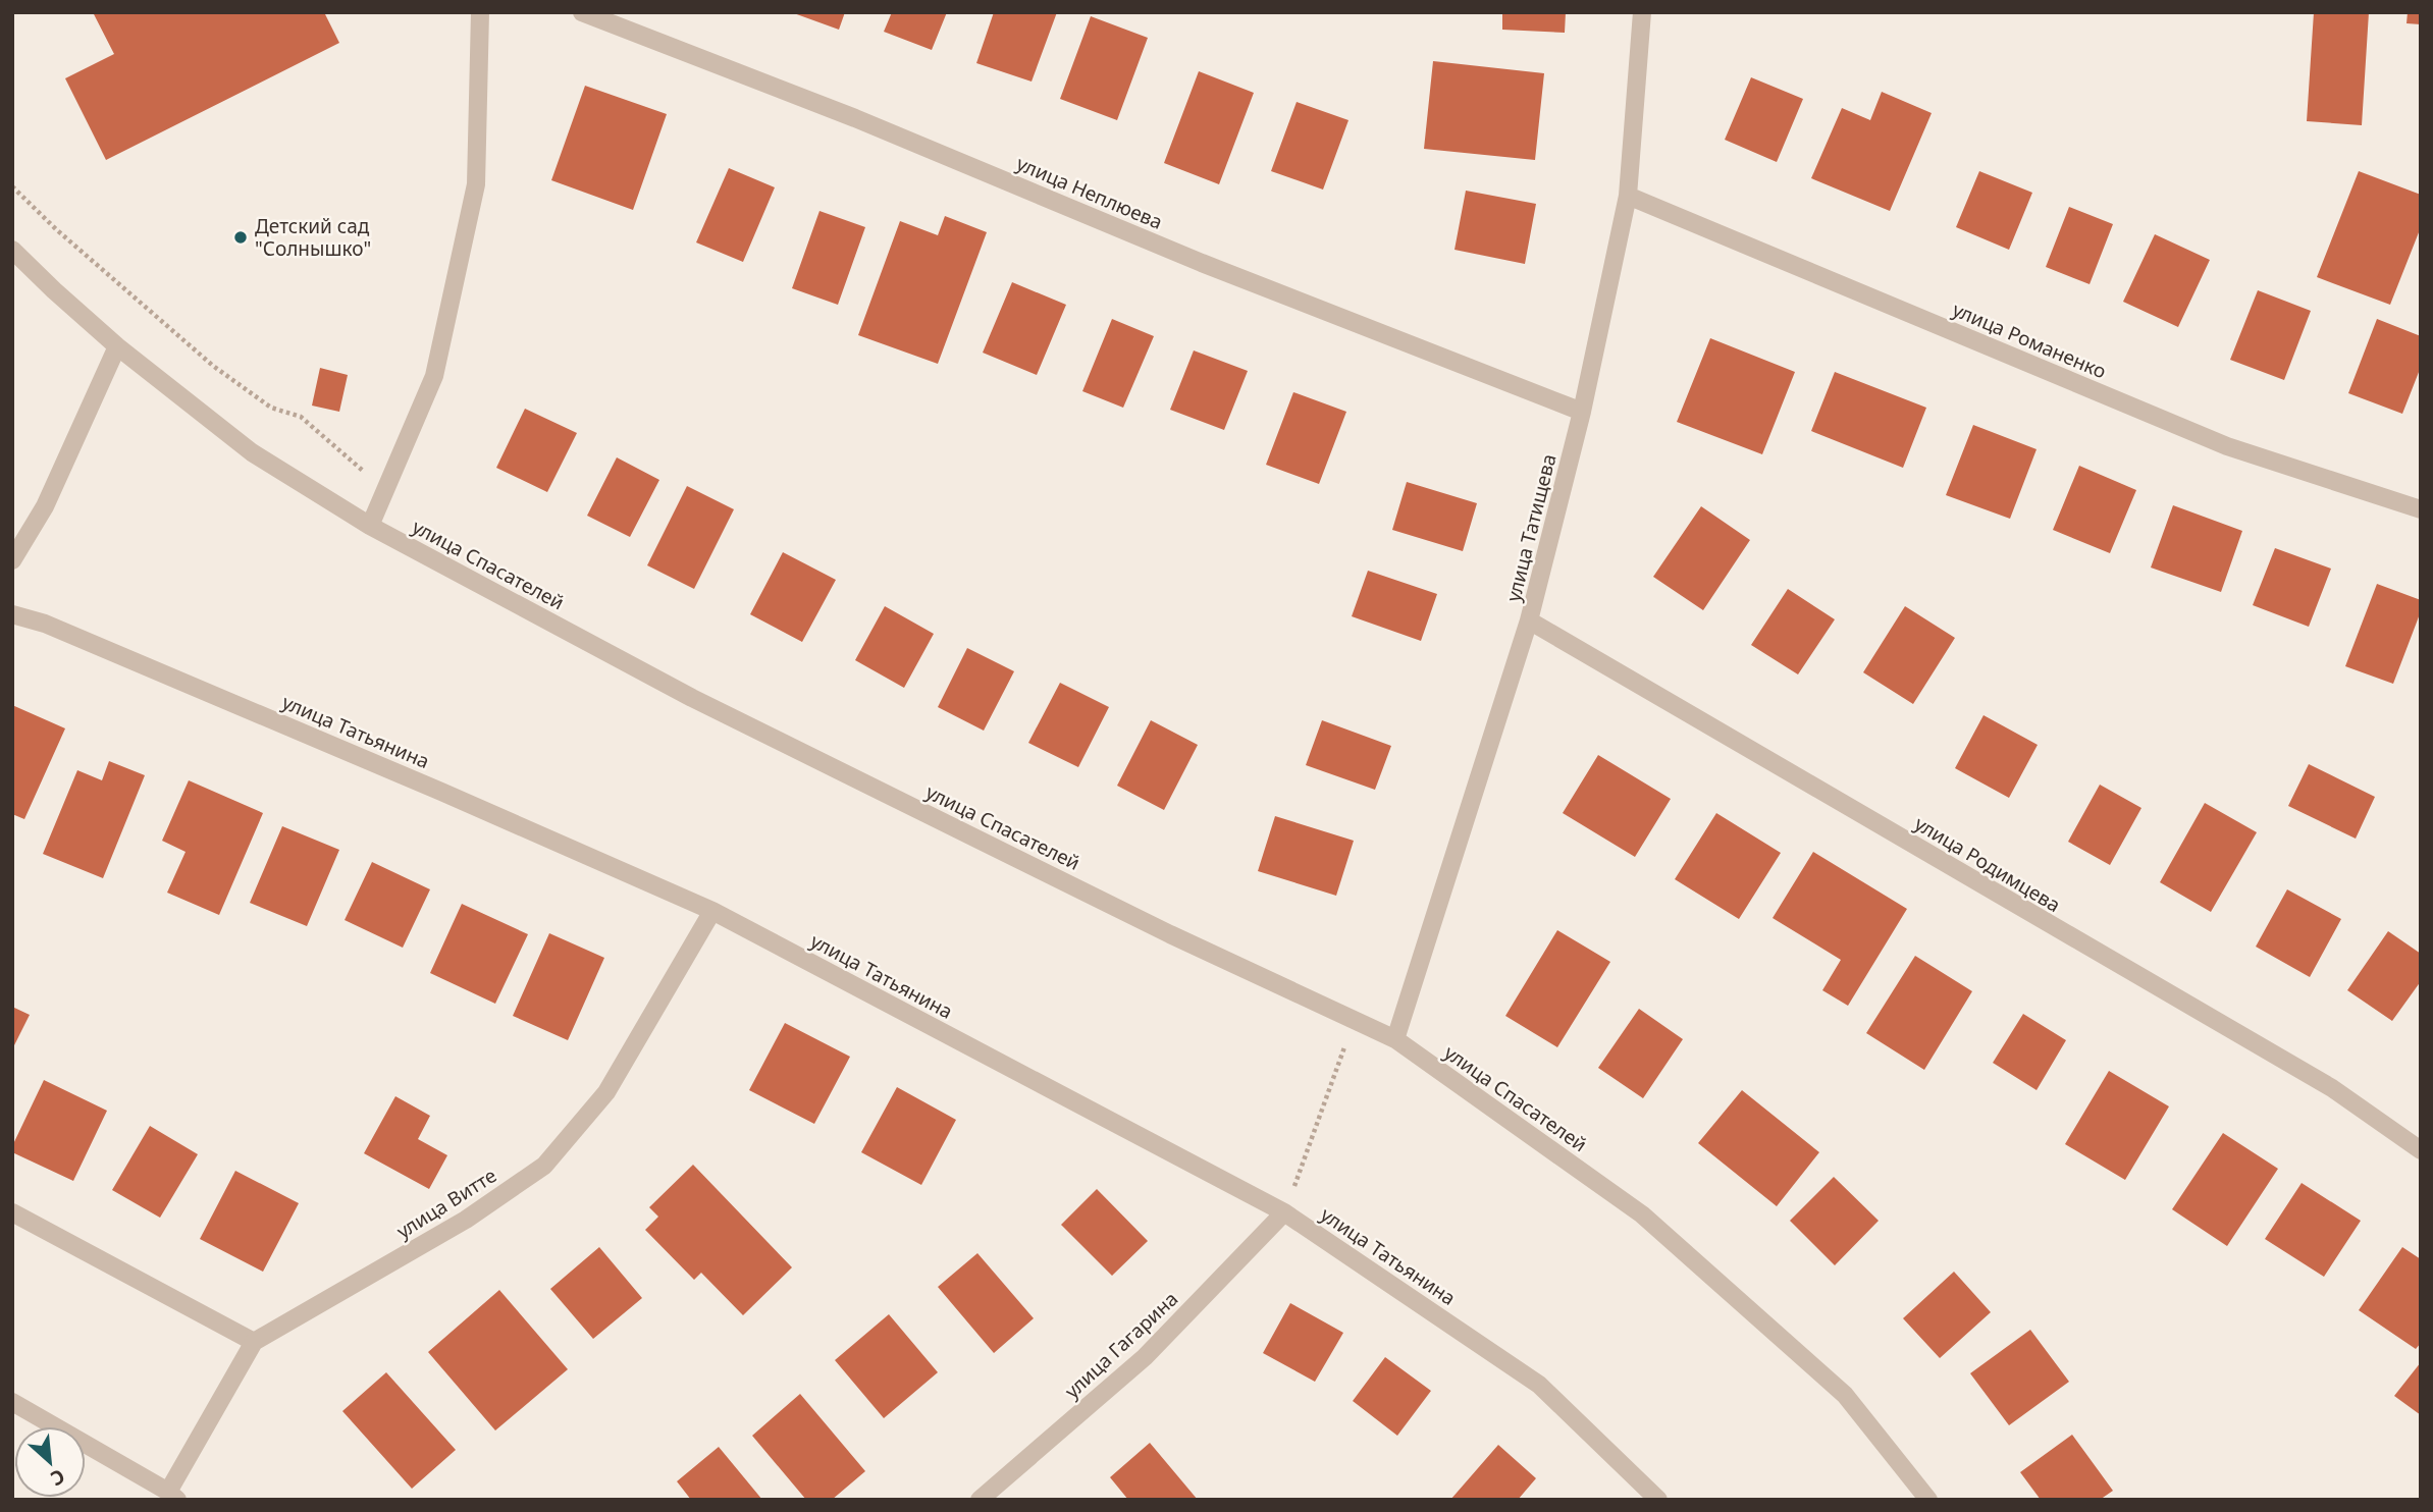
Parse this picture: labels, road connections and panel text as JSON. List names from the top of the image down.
{
  "streets": {
    "street": [
      "улица Неплюева",
      "улица Романенко",
      "улица Татищева",
      "улица Спасателей",
      "улица Татьянина",
      "улица Родимцева",
      "улица Витте",
      "улица Гагарина"
    ]
  },
  "crossings": [
    ["улица Неплюева", "улица Татищева"],
    ["улица Романенко", "улица Татищева"],
    ["улица Татищева", "улица Спасателей"],
    ["улица Татищева", "улица Родимцева"],
    ["улица Татьянина", "улица Витте"],
    ["улица Татьянина", "улица Гагарина"]
  ],
  "places": ["Детский сад \"Солнышко\""],
  "north": "bottom right"
}
